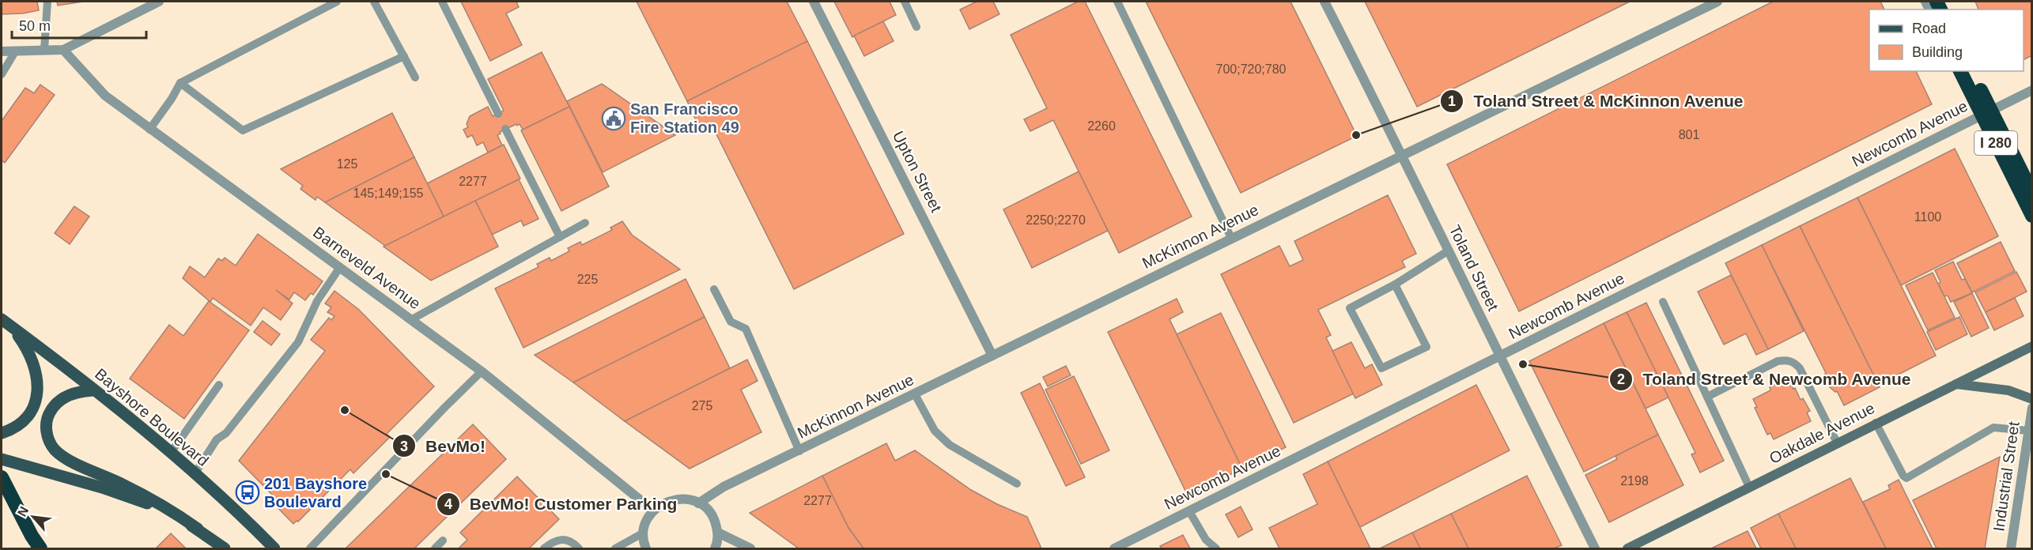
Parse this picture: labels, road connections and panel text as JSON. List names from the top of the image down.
{
  "streets": {
    "highway": ["I 280"],
    "main road": ["Bayshore Boulevard", "Oakdale Avenue"],
    "street": [
      "Newcomb Avenue",
      "Upton Street",
      "McKinnon Avenue",
      "Barneveld Avenue",
      "Toland Street",
      "Industrial Street"
    ]
  },
  "crossings": [
    ["Newcomb Avenue", "Toland Street"],
    ["Upton Street", "McKinnon Avenue"],
    ["McKinnon Avenue", "Toland Street"]
  ],
  "places": {
    "public building": ["San Francisco Fire Station 49"],
    "other": [
      "Toland Street & McKinnon Avenue",
      "Toland Street & Newcomb Avenue",
      "BevMo!",
      "BevMo! Customer Parking"
    ],
    "bus stop": ["201 Bayshore Boulevard"]
  },
  "house_numbers": [
    "700;720;780",
    "2260",
    "801",
    "125",
    "2277",
    "145;149;155",
    "1100",
    "2250;2270",
    "225",
    "275",
    "2198",
    "2277"
  ],
  "legend": ["Road", "Building"],
  "scale_bar": "50 m",
  "north": "top left"
}
